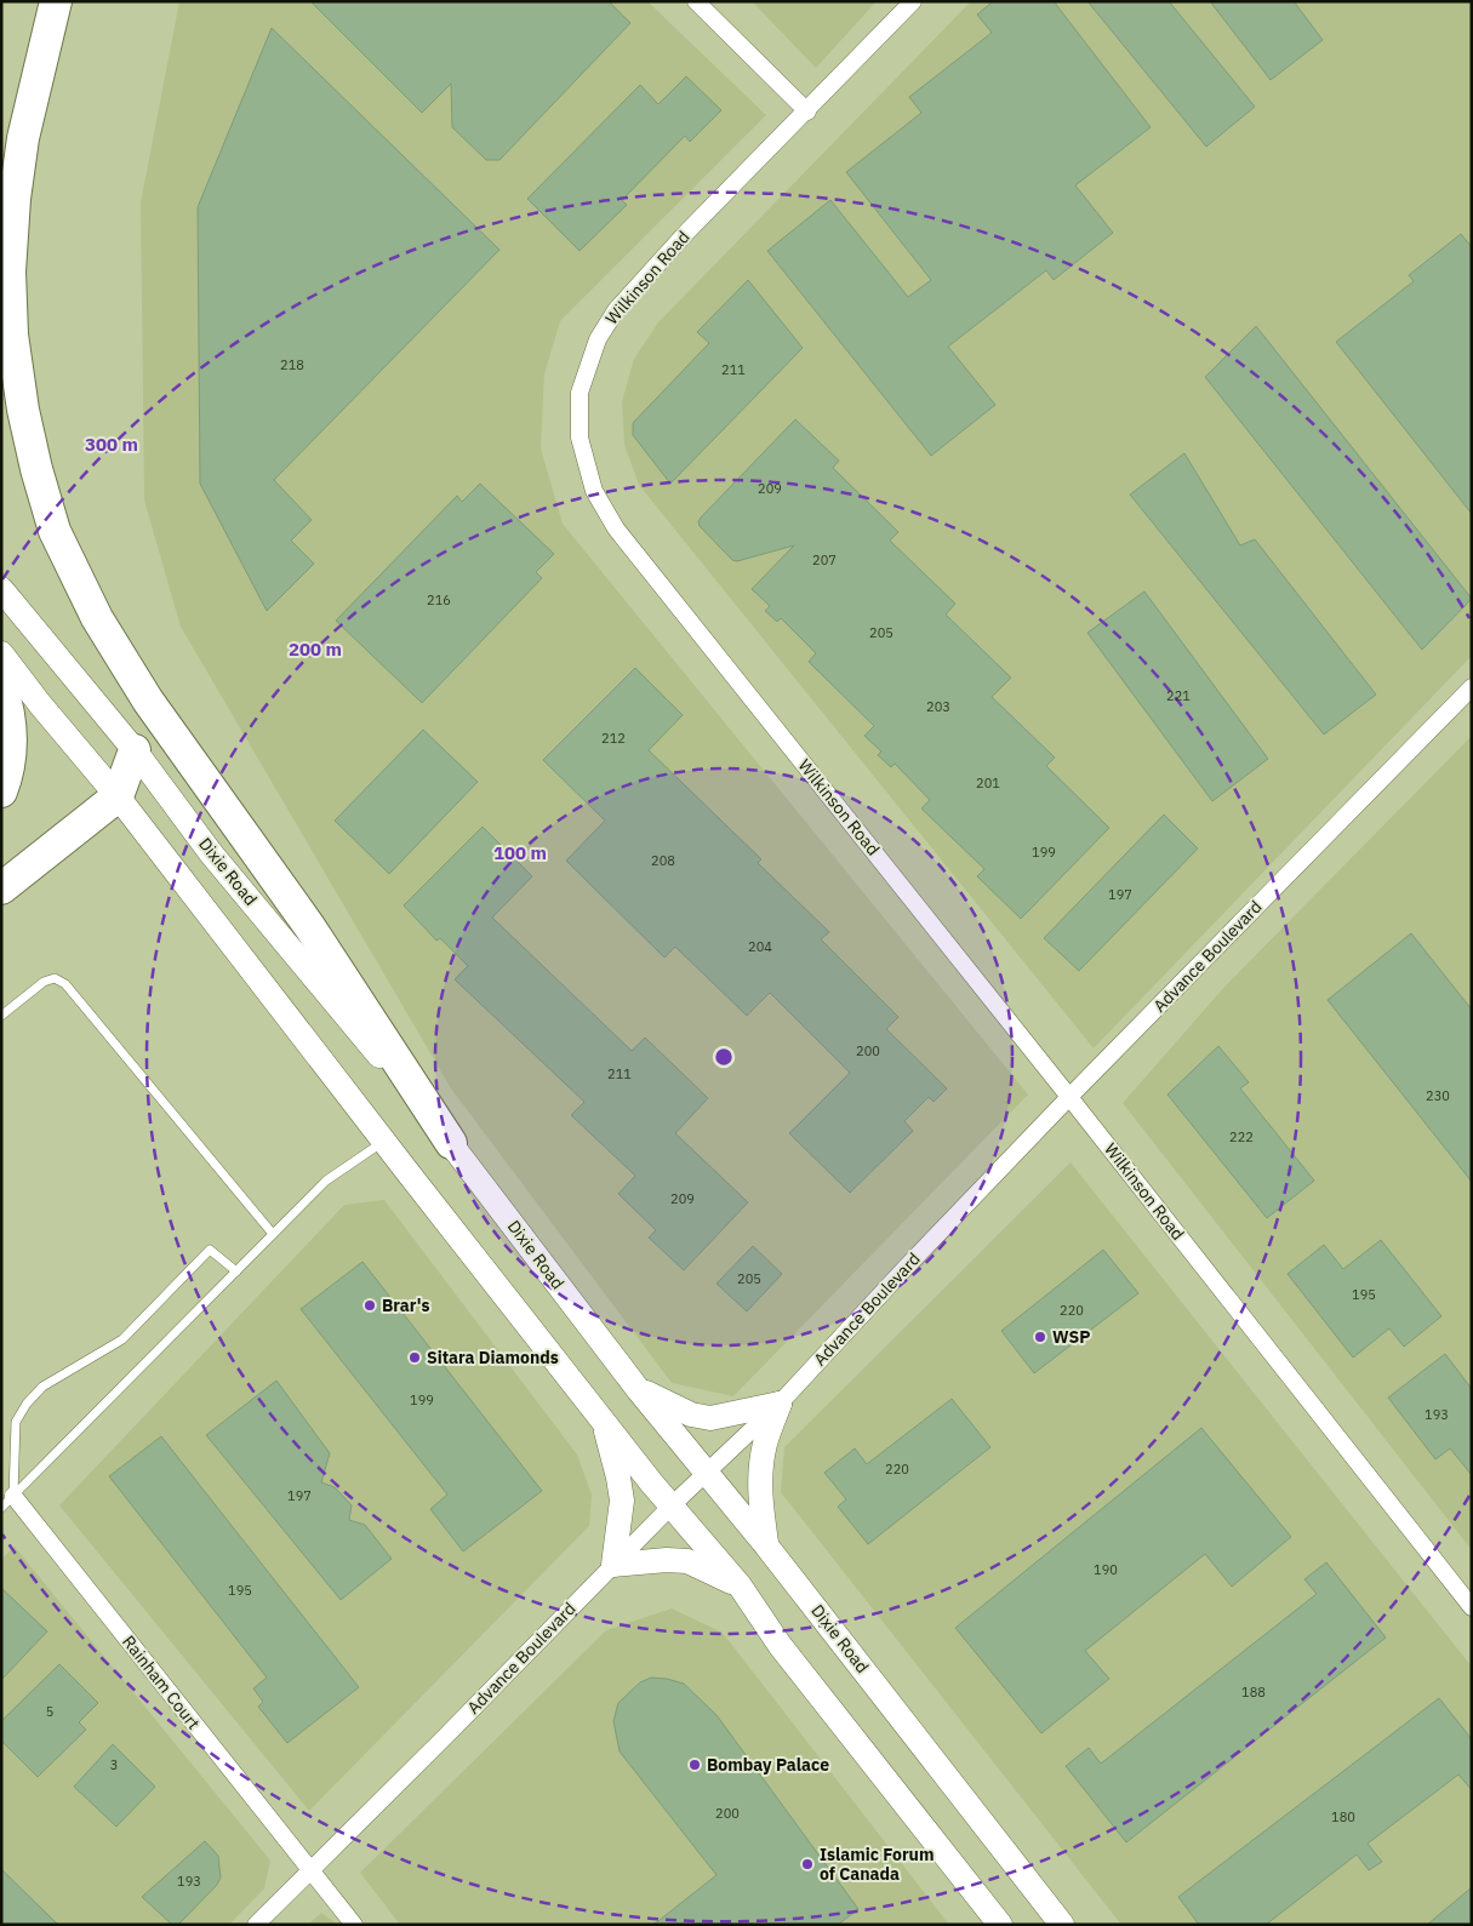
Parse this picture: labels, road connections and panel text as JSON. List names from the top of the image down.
{
  "streets": {
    "main road": ["Dixie Road"],
    "street": ["Wilkinson Road", "Advance Boulevard", "Rainham Court"]
  },
  "crossings": [
    ["Wilkinson Road", "Advance Boulevard"],
    ["Dixie Road", "Advance Boulevard"],
    ["Advance Boulevard", "Rainham Court"]
  ],
  "places": [
    "Brar's",
    "WSP",
    "Sitara Diamonds",
    "Bombay Palace",
    "Islamic Forum of Canada"
  ],
  "house_numbers": [
    "218",
    "211",
    "209",
    "207",
    "216",
    "205",
    "221",
    "203",
    "212",
    "201",
    "199",
    "208",
    "197",
    "204",
    "200",
    "211",
    "230",
    "222",
    "209",
    "205",
    "195",
    "220",
    "199",
    "193",
    "220",
    "197",
    "190",
    "195",
    "188",
    "5",
    "3",
    "200",
    "180",
    "193"
  ],
  "rings": ["300 m", "200 m", "100 m"]
}
